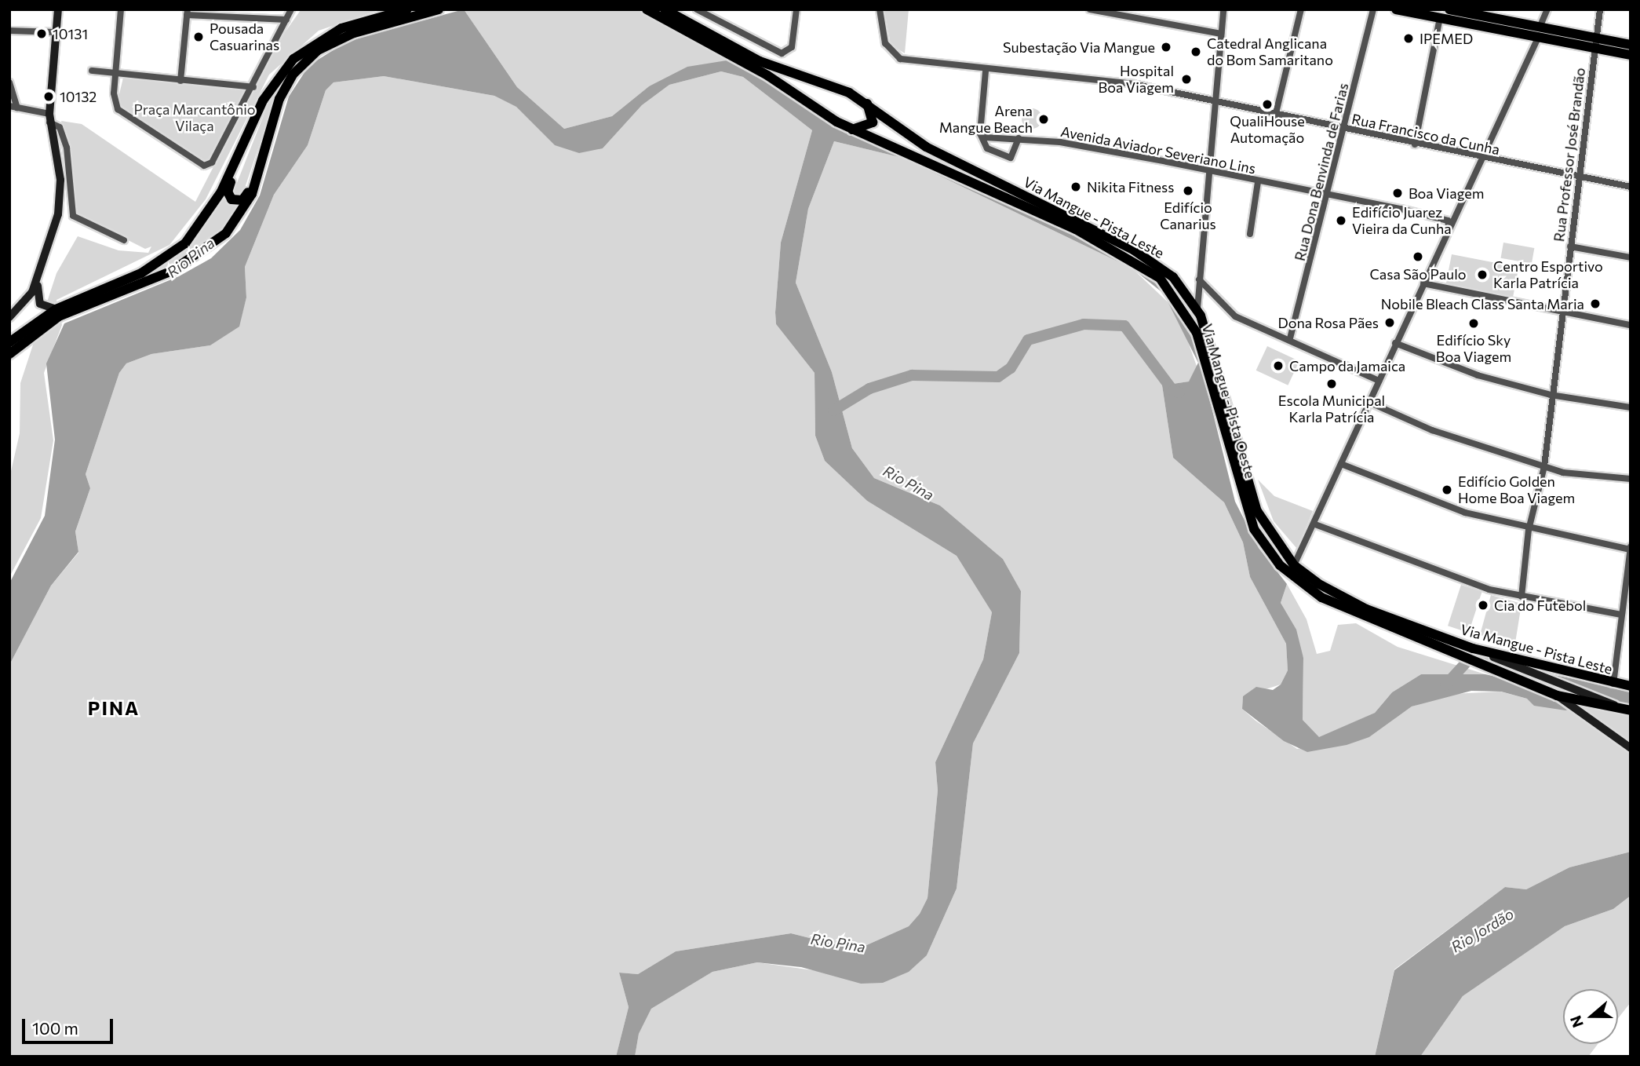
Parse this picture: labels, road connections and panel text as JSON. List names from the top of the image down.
{
  "streets": {
    "main road": ["Via Mangue - Pista Leste", "Via Mangue - Pista Oeste"],
    "street": [
      "Rua Francisco da Cunha",
      "Avenida Aviador Severiano Lins",
      "Rua Professor José Brandão",
      "Rua Dona Benvinda de Farias"
    ]
  },
  "crossings": [
    ["Rua Francisco da Cunha", "Rua Professor José Brandão"],
    ["Rua Francisco da Cunha", "Rua Dona Benvinda de Farias"],
    ["Avenida Aviador Severiano Lins", "Rua Dona Benvinda de Farias"]
  ],
  "districts": ["PINA"],
  "water": ["Rio Pina", "Rio Jordão"],
  "parks": ["Praça Marcantônio Vilaça"],
  "places": [
    "10131",
    "Pousada Casuarinas",
    "IPEMED",
    "Subestação Via Mangue",
    "Catedral Anglicana do Bom Samaritano",
    "Hospital Boa Viagem",
    "10132",
    "QualiHouse Automação",
    "Arena Mangue Beach",
    "Nikita Fitness",
    "Edifício Canarius",
    "Boa Viagem",
    "Edifício Juarez Vieira da Cunha",
    "Casa São Paulo",
    "Centro Esportivo Karla Patrícia",
    "Nobile Bleach Class Santa Maria",
    "Dona Rosa Pães",
    "Edifício Sky Boa Viagem",
    "Campo da Jamaica",
    "Escola Municipal Karla Patrícia",
    "Edifício Golden Home Boa Viagem",
    "Cia do Futebol"
  ],
  "scale_bar": "100 m",
  "north": "left"
}
